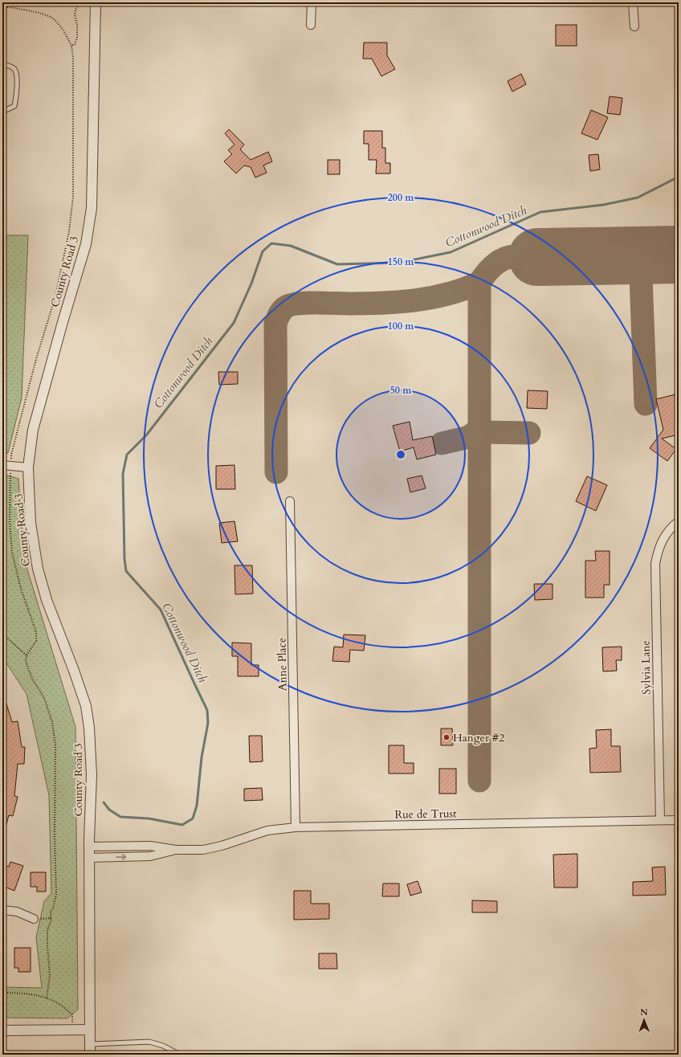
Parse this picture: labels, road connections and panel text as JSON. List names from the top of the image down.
{
  "streets": {
    "street": [
      "County Road 3",
      "Anne Place",
      "Sylvia Lane",
      "Rue de Trust"
    ]
  },
  "crossings": [
    ["County Road 3", "Rue de Trust"],
    ["Anne Place", "Rue de Trust"],
    ["Sylvia Lane", "Rue de Trust"]
  ],
  "water": ["Cottonwood Ditch"],
  "places": ["Hanger #2"],
  "north": "top",
  "rings": [
    "200 m",
    "150 m",
    "100 m",
    "50 m"
  ]
}
